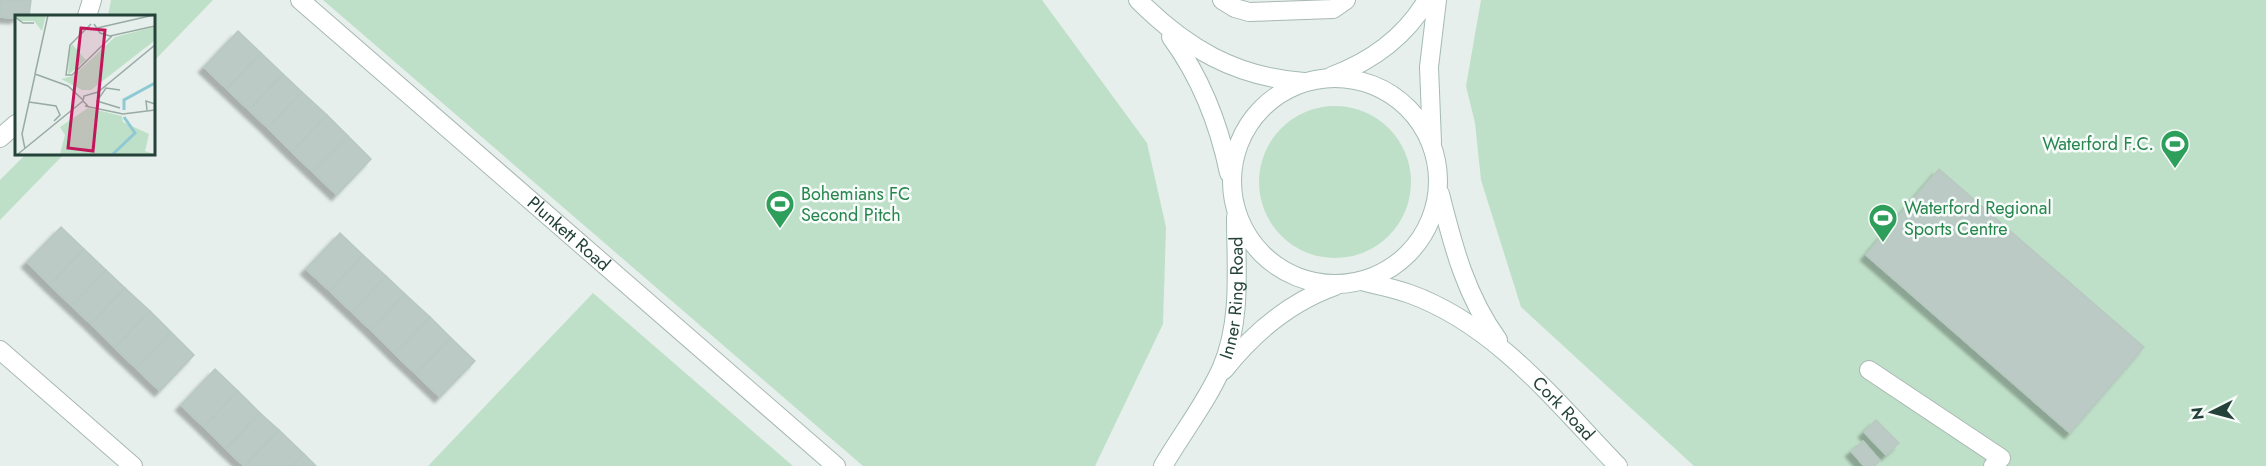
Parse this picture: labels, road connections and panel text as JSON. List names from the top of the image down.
{
  "streets": {
    "main road": ["Plunkett Road", "Inner Ring Road", "Cork Road"]
  },
  "places": {
    "sports": ["Waterford F.C.", "Bohemians FC Second Pitch", "Waterford Regional Sports Centre"]
  },
  "north": "left"
}
